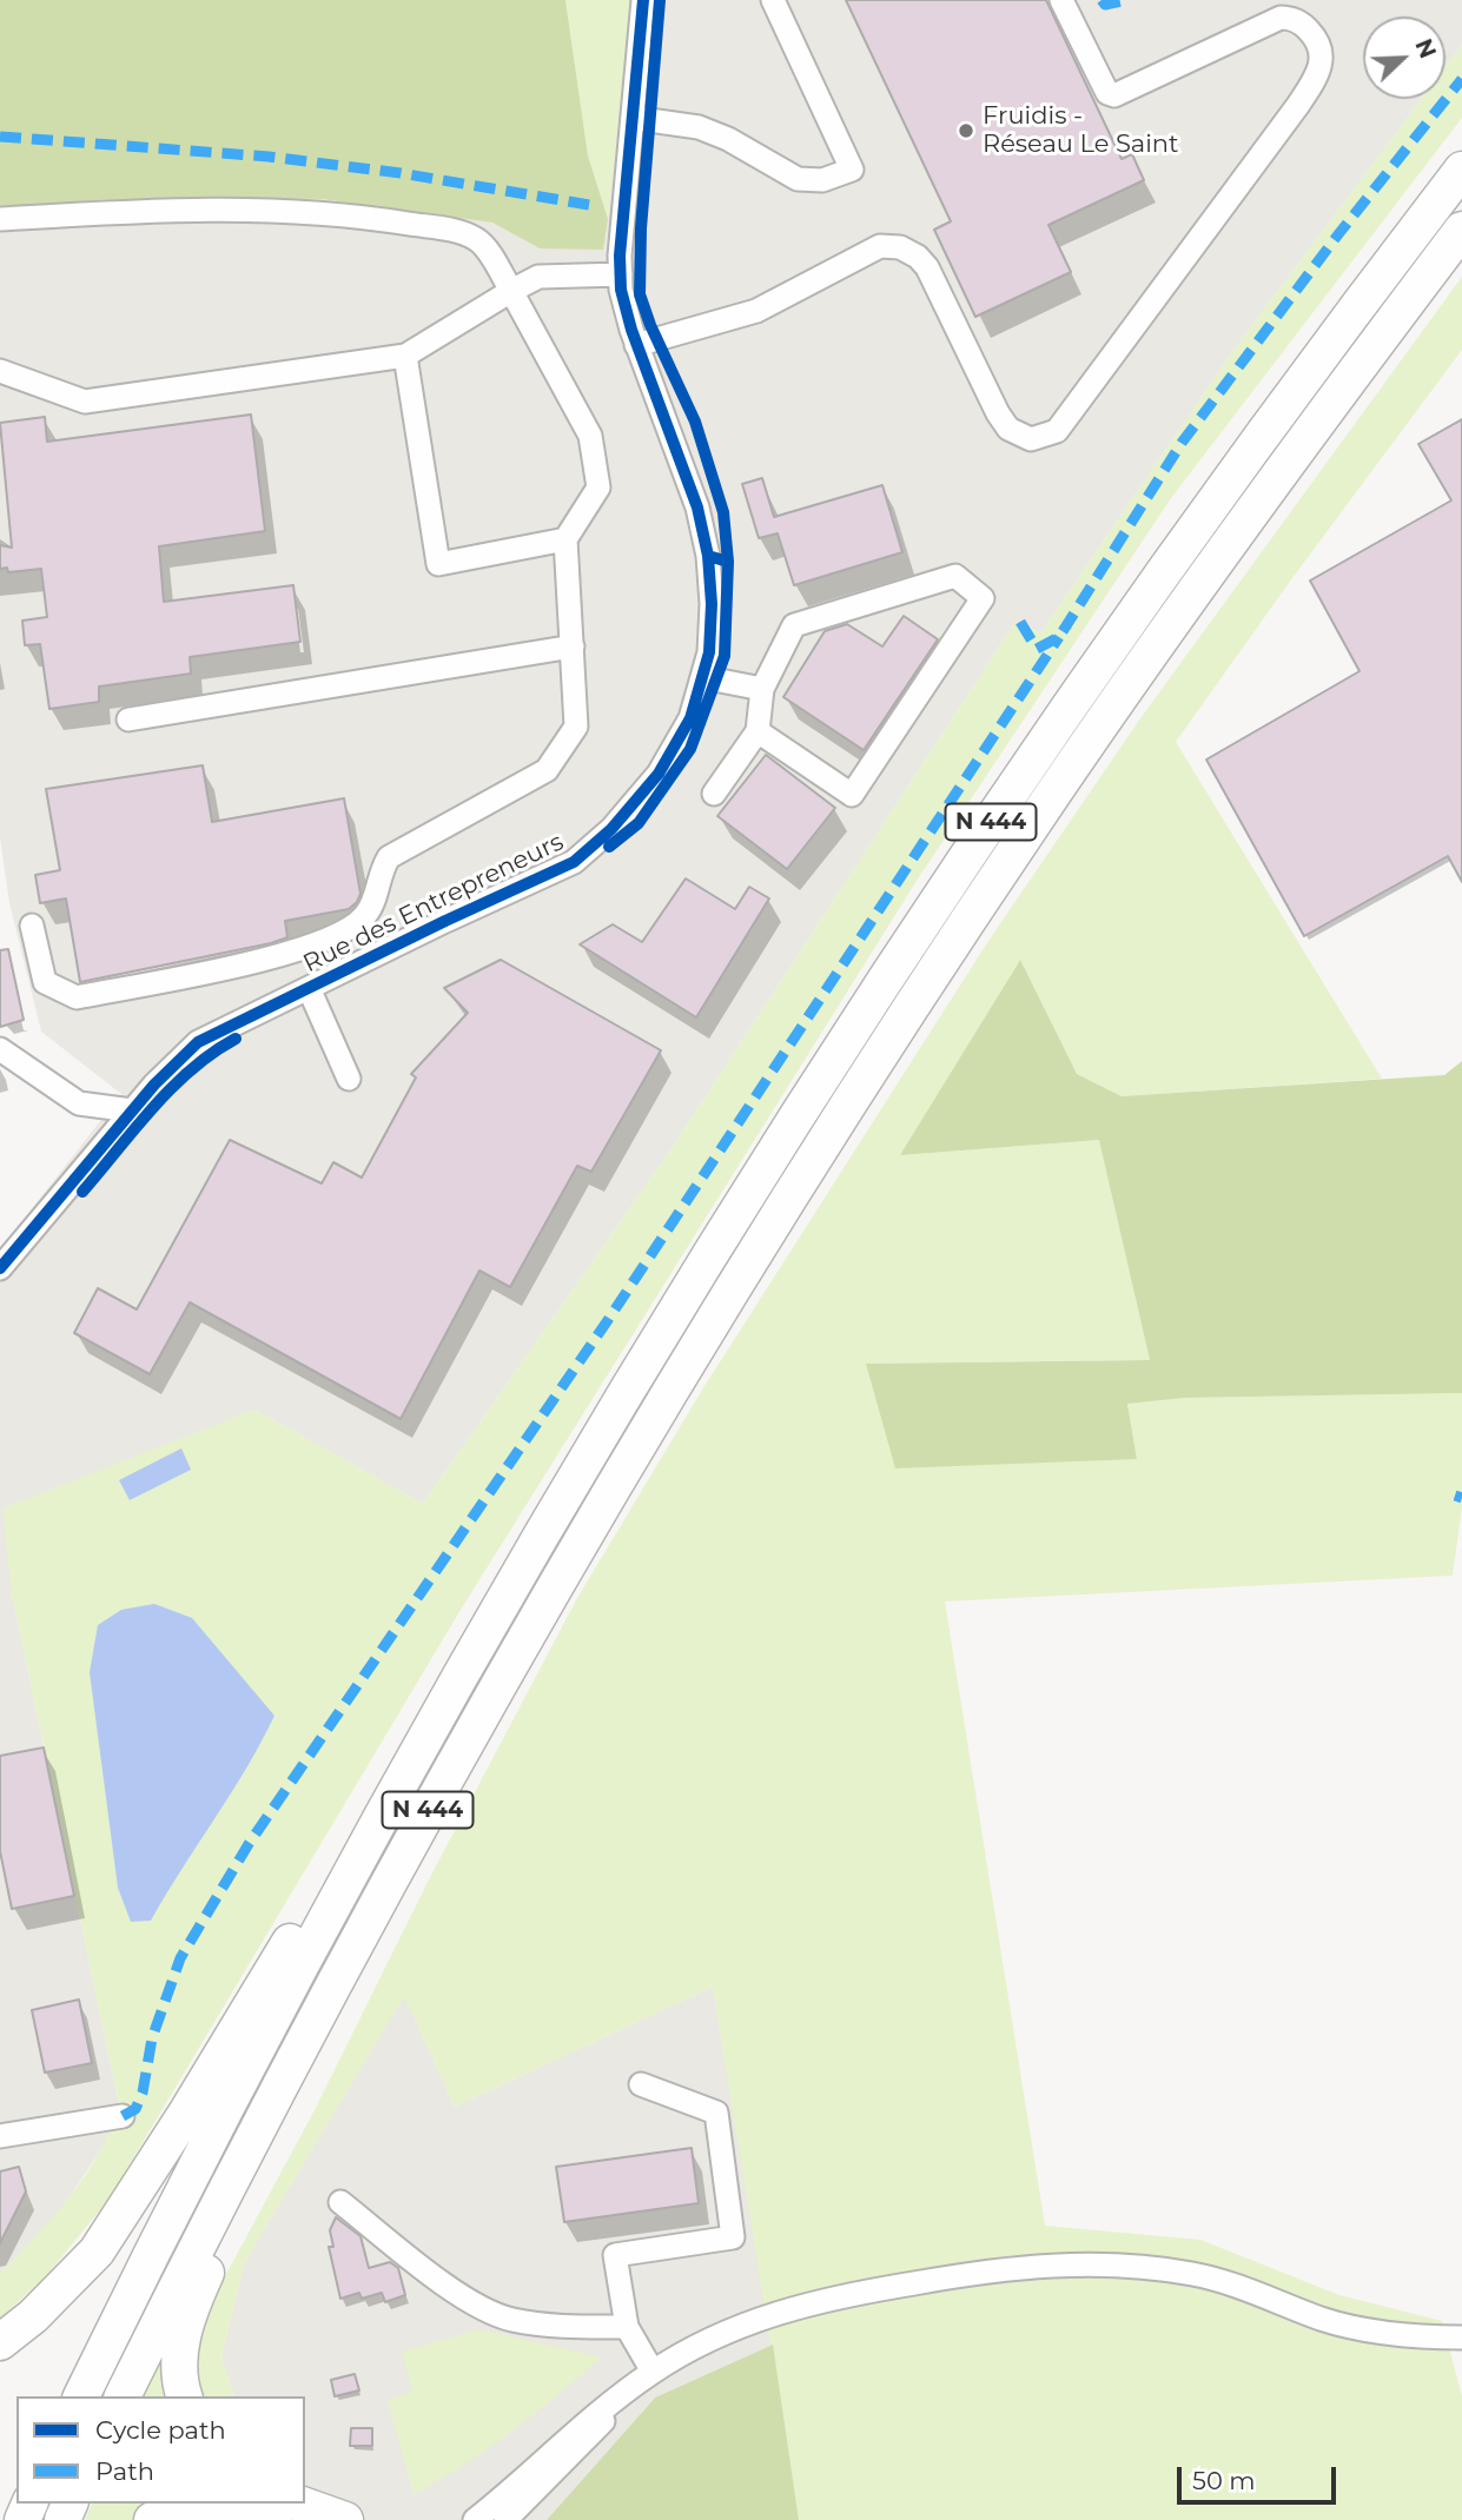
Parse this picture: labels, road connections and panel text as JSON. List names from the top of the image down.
{
  "streets": {
    "highway": ["N 444"],
    "street": ["Rue des Entrepreneurs"]
  },
  "places": ["Fruidis - Réseau Le Saint"],
  "legend": ["Cycle path", "Path"],
  "scale_bar": "50 m",
  "north": "top right"
}
